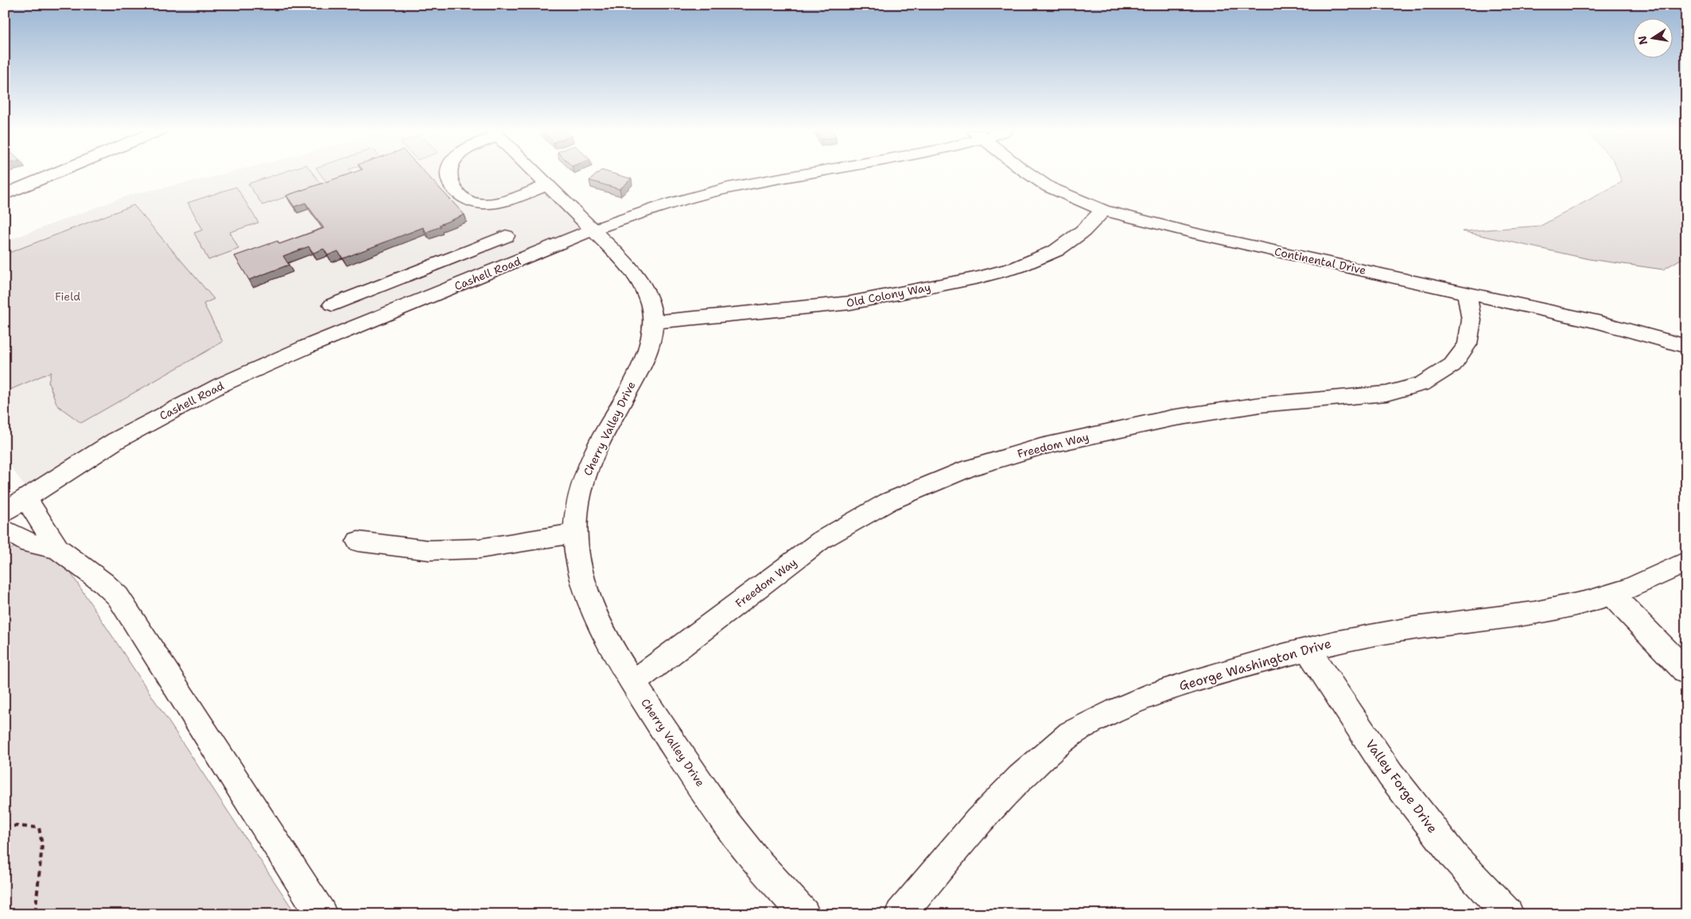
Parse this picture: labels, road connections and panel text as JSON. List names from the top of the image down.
{
  "streets": {
    "street": [
      "Continental Drive",
      "Cashell Road",
      "Old Colony Way",
      "Cherry Valley Drive",
      "Freedom Way",
      "George Washington Drive",
      "Valley Forge Drive"
    ]
  },
  "crossings": [
    ["Continental Drive", "Old Colony Way"],
    ["Continental Drive", "Freedom Way"],
    ["Cashell Road", "Cherry Valley Drive"],
    ["Old Colony Way", "Cherry Valley Drive"],
    ["Cherry Valley Drive", "Freedom Way"],
    ["George Washington Drive", "Valley Forge Drive"]
  ],
  "parks": ["Field"],
  "north": "left"
}
